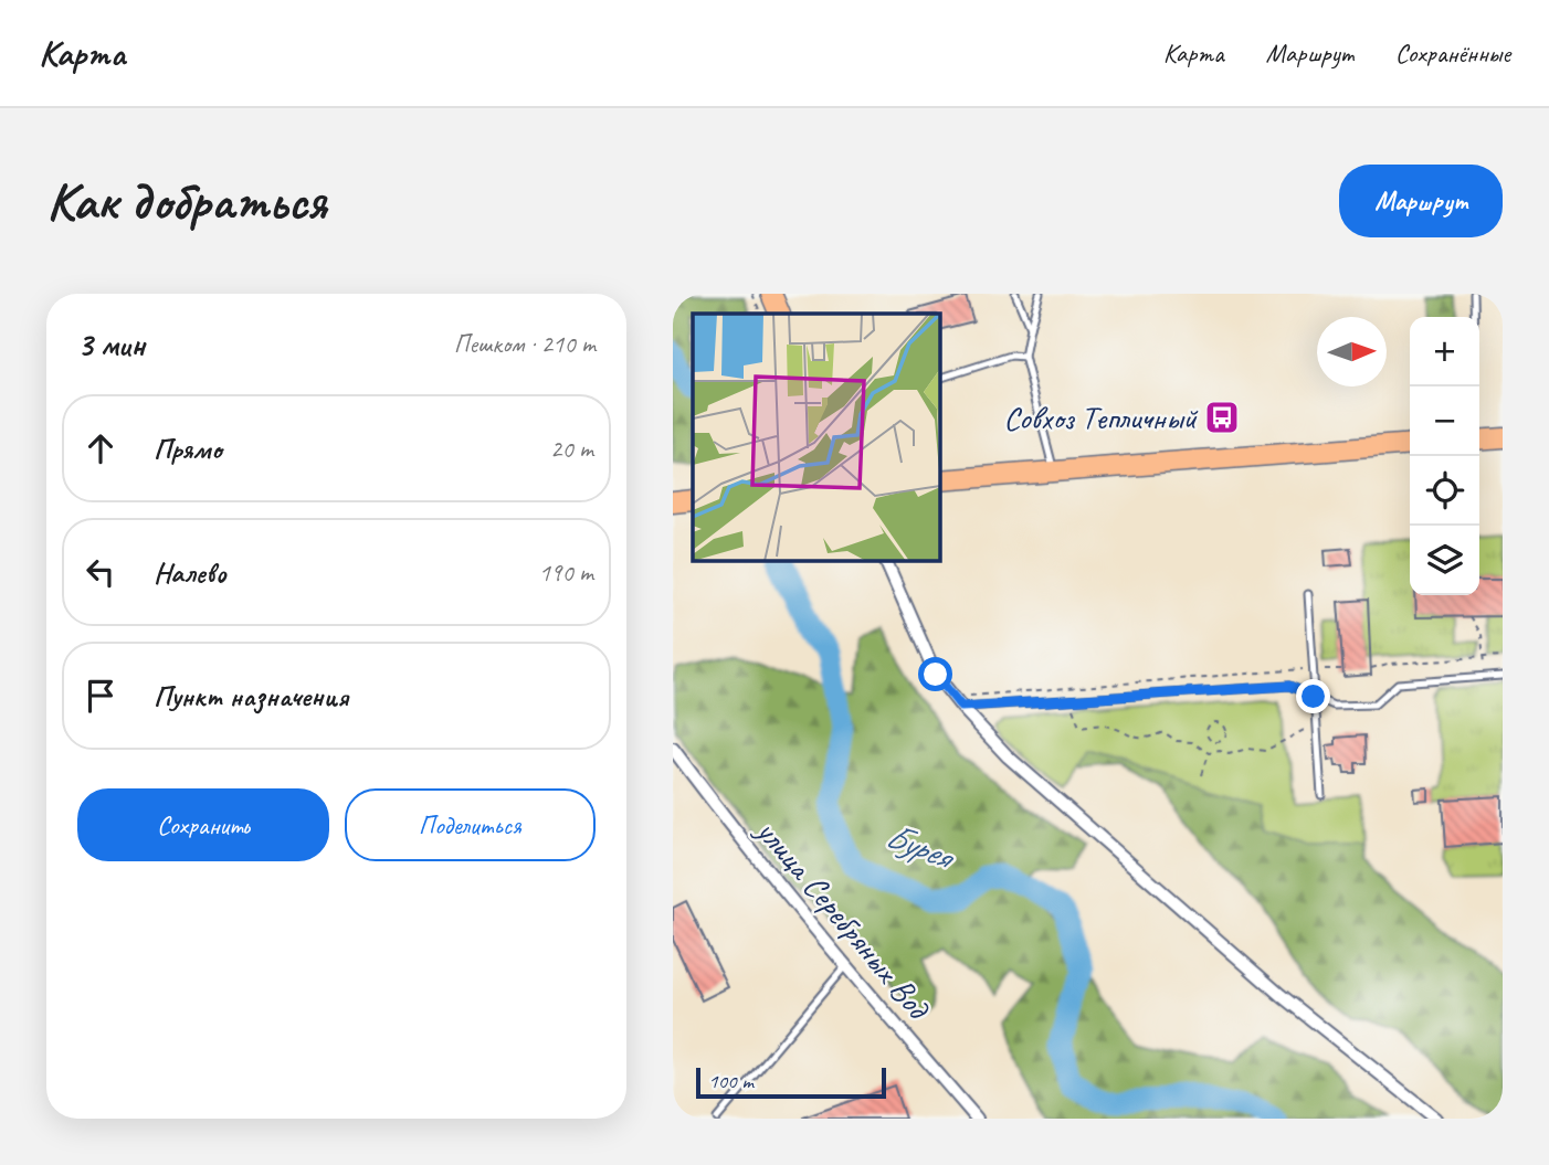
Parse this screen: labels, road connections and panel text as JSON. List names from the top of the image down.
{
  "streets": {
    "street": ["улица Серебряных Вод"]
  },
  "water": ["Бурея"],
  "places": {
    "bus stop": ["Совхоз Тепличный"]
  },
  "scale_bar": "100 m",
  "north": "right",
  "page": {
    "header": "Карта",
    "nav": ["Карта", "Маршрут", "Сохранённые"],
    "buttons": [
      "Маршрут",
      ["Сохранить", "Поделиться"]
    ],
    "title": "Как добраться",
    "heading": ["3 мин", "Пешком · 210 m"],
    "map_buttons": ["+", "−"],
    "list": [
      ["Прямо", "20 m"],
      ["Налево", "190 m"],
      "Пункт назначения"
    ],
    "scale": "100 m"
  }
}
